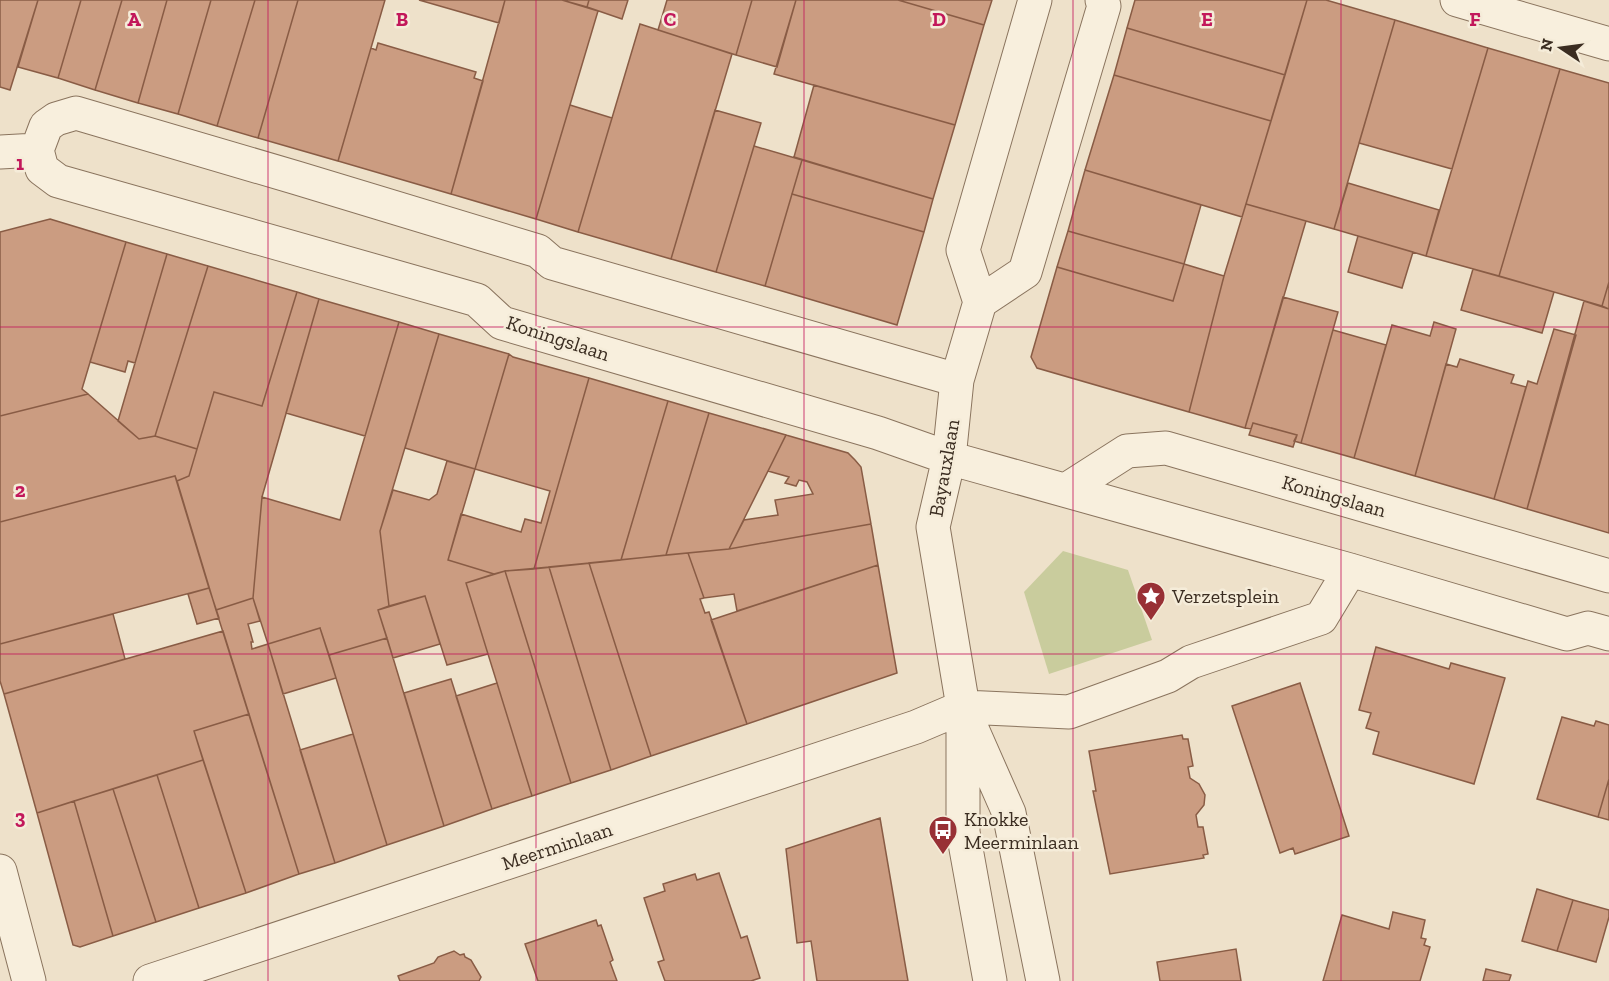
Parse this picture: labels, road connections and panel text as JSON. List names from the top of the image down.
{
  "streets": {
    "street": ["Koningslaan", "Bayauxlaan", "Meerminlaan"]
  },
  "crossings": [
    ["Koningslaan", "Bayauxlaan"],
    ["Bayauxlaan", "Meerminlaan"]
  ],
  "places": {
    "place": ["Verzetsplein"],
    "bus stop": ["Knokke Meerminlaan"]
  },
  "north": "left",
  "grid": {
    "columns": [
      "A",
      "B",
      "C",
      "D",
      "E",
      "F"
    ],
    "rows": ["1", "2", "3"]
  }
}
